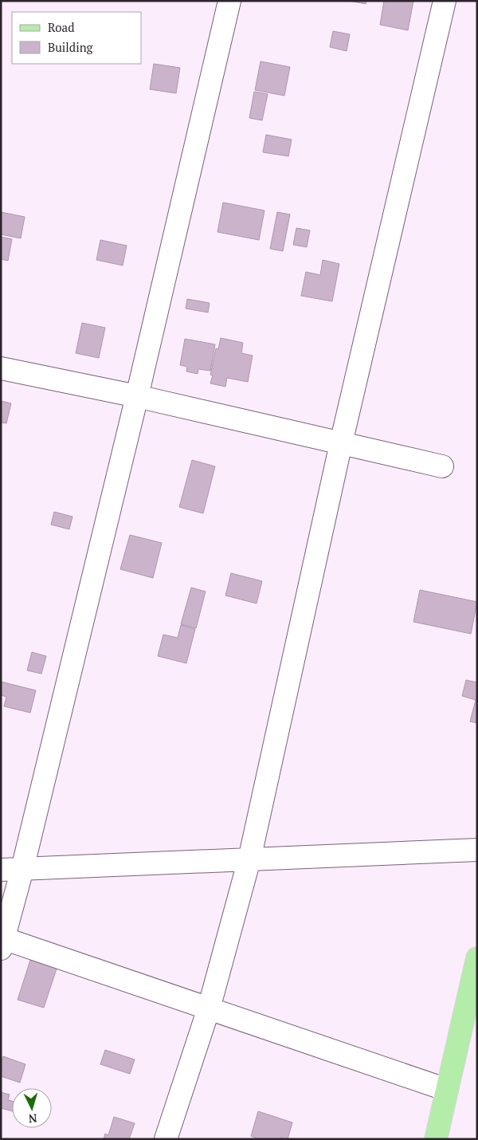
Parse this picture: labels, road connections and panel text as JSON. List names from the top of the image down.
{
  "legend": ["Road", "Building"],
  "north": "bottom"
}
